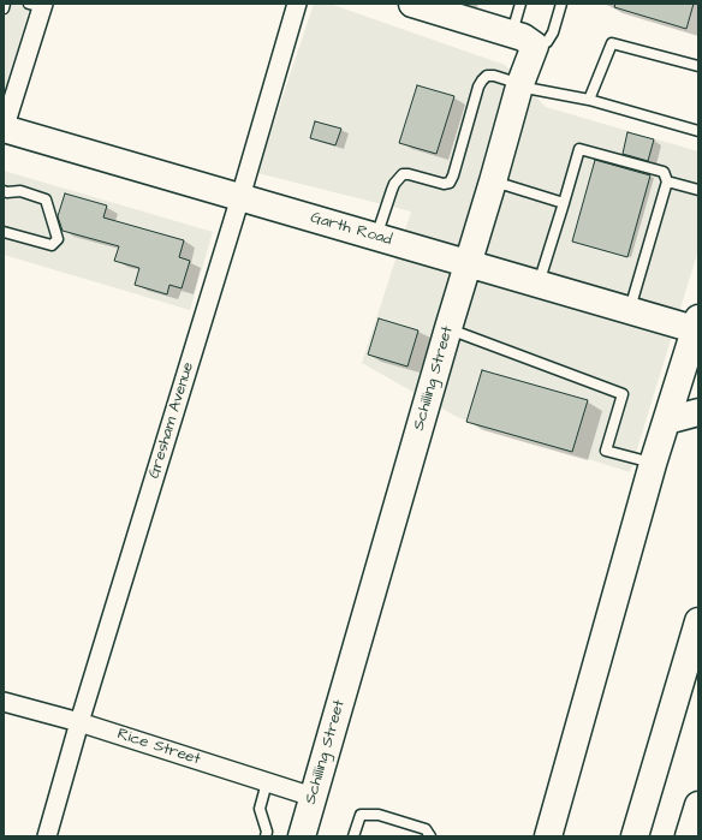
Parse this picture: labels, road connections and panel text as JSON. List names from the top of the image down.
{
  "streets": {
    "main road": ["Garth Road", "Schilling Street"],
    "street": ["Gresham Avenue", "Rice Street"]
  },
  "crossings": [
    ["Garth Road", "Schilling Street"],
    ["Garth Road", "Gresham Avenue"],
    ["Schilling Street", "Rice Street"],
    ["Gresham Avenue", "Rice Street"]
  ]
}
